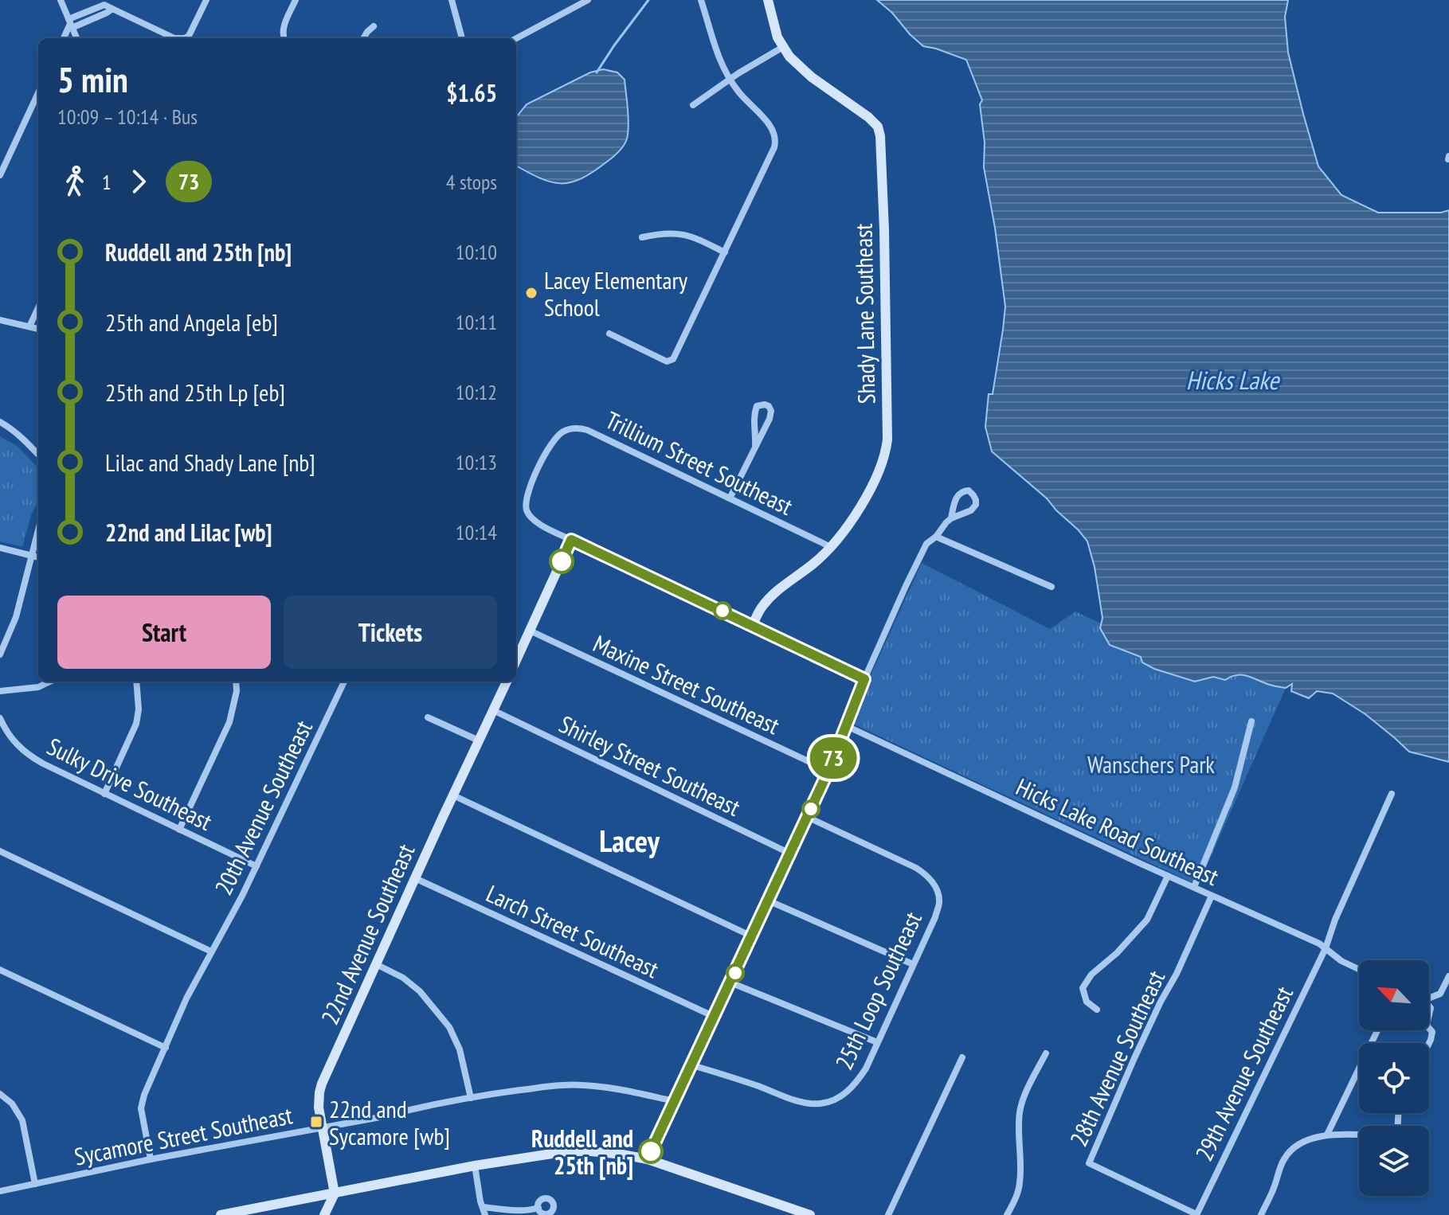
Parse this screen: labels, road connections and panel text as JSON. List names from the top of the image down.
{
  "streets": {
    "street": [
      "Shady Lane Southeast",
      "Trillium Street Southeast",
      "Maxine Street Southeast",
      "Shirley Street Southeast",
      "Sulky Drive Southeast",
      "20th Avenue Southeast",
      "Hicks Lake Road Southeast",
      "Larch Street Southeast",
      "22nd Avenue Southeast",
      "25th Loop Southeast",
      "28th Avenue Southeast",
      "29th Avenue Southeast",
      "Sycamore Street Southeast"
    ]
  },
  "crossings": [
    ["Shady Lane Southeast", "Trillium Street Southeast"],
    ["Shirley Street Southeast", "22nd Avenue Southeast"],
    ["Sulky Drive Southeast", "20th Avenue Southeast"],
    ["20th Avenue Southeast", "Sycamore Street Southeast"],
    ["Hicks Lake Road Southeast", "28th Avenue Southeast"],
    ["Hicks Lake Road Southeast", "29th Avenue Southeast"],
    ["Larch Street Southeast", "22nd Avenue Southeast"],
    ["22nd Avenue Southeast", "Sycamore Street Southeast"],
    ["28th Avenue Southeast", "29th Avenue Southeast"]
  ],
  "districts": ["Lacey"],
  "water": ["Hicks Lake"],
  "parks": ["Wanschers Park"],
  "places": {
    "other": ["Lacey Elementary School", "Ruddell and 25th [nb]"],
    "transit": ["22nd and Sycamore [wb]"]
  },
  "lines": ["bus line 73"],
  "north": "top left",
  "page": {
    "on_map": "73",
    "heading": ["5 min", "10:09 – 10:14 · Bus", "$1.65"],
    "legs": ["1", "73", "4 stops"],
    "list": [
      {
        "name": "Ruddell and 25th [nb]",
        "value": "10:10"
      },
      {
        "name": "25th and Angela [eb]",
        "value": "10:11"
      },
      {
        "name": "25th and 25th Lp [eb]",
        "value": "10:12"
      },
      {
        "name": "Lilac and Shady Lane [nb]",
        "value": "10:13"
      },
      {
        "name": "22nd and Lilac [wb]",
        "value": "10:14"
      }
    ],
    "buttons": ["Start", "Tickets"]
  }
}
